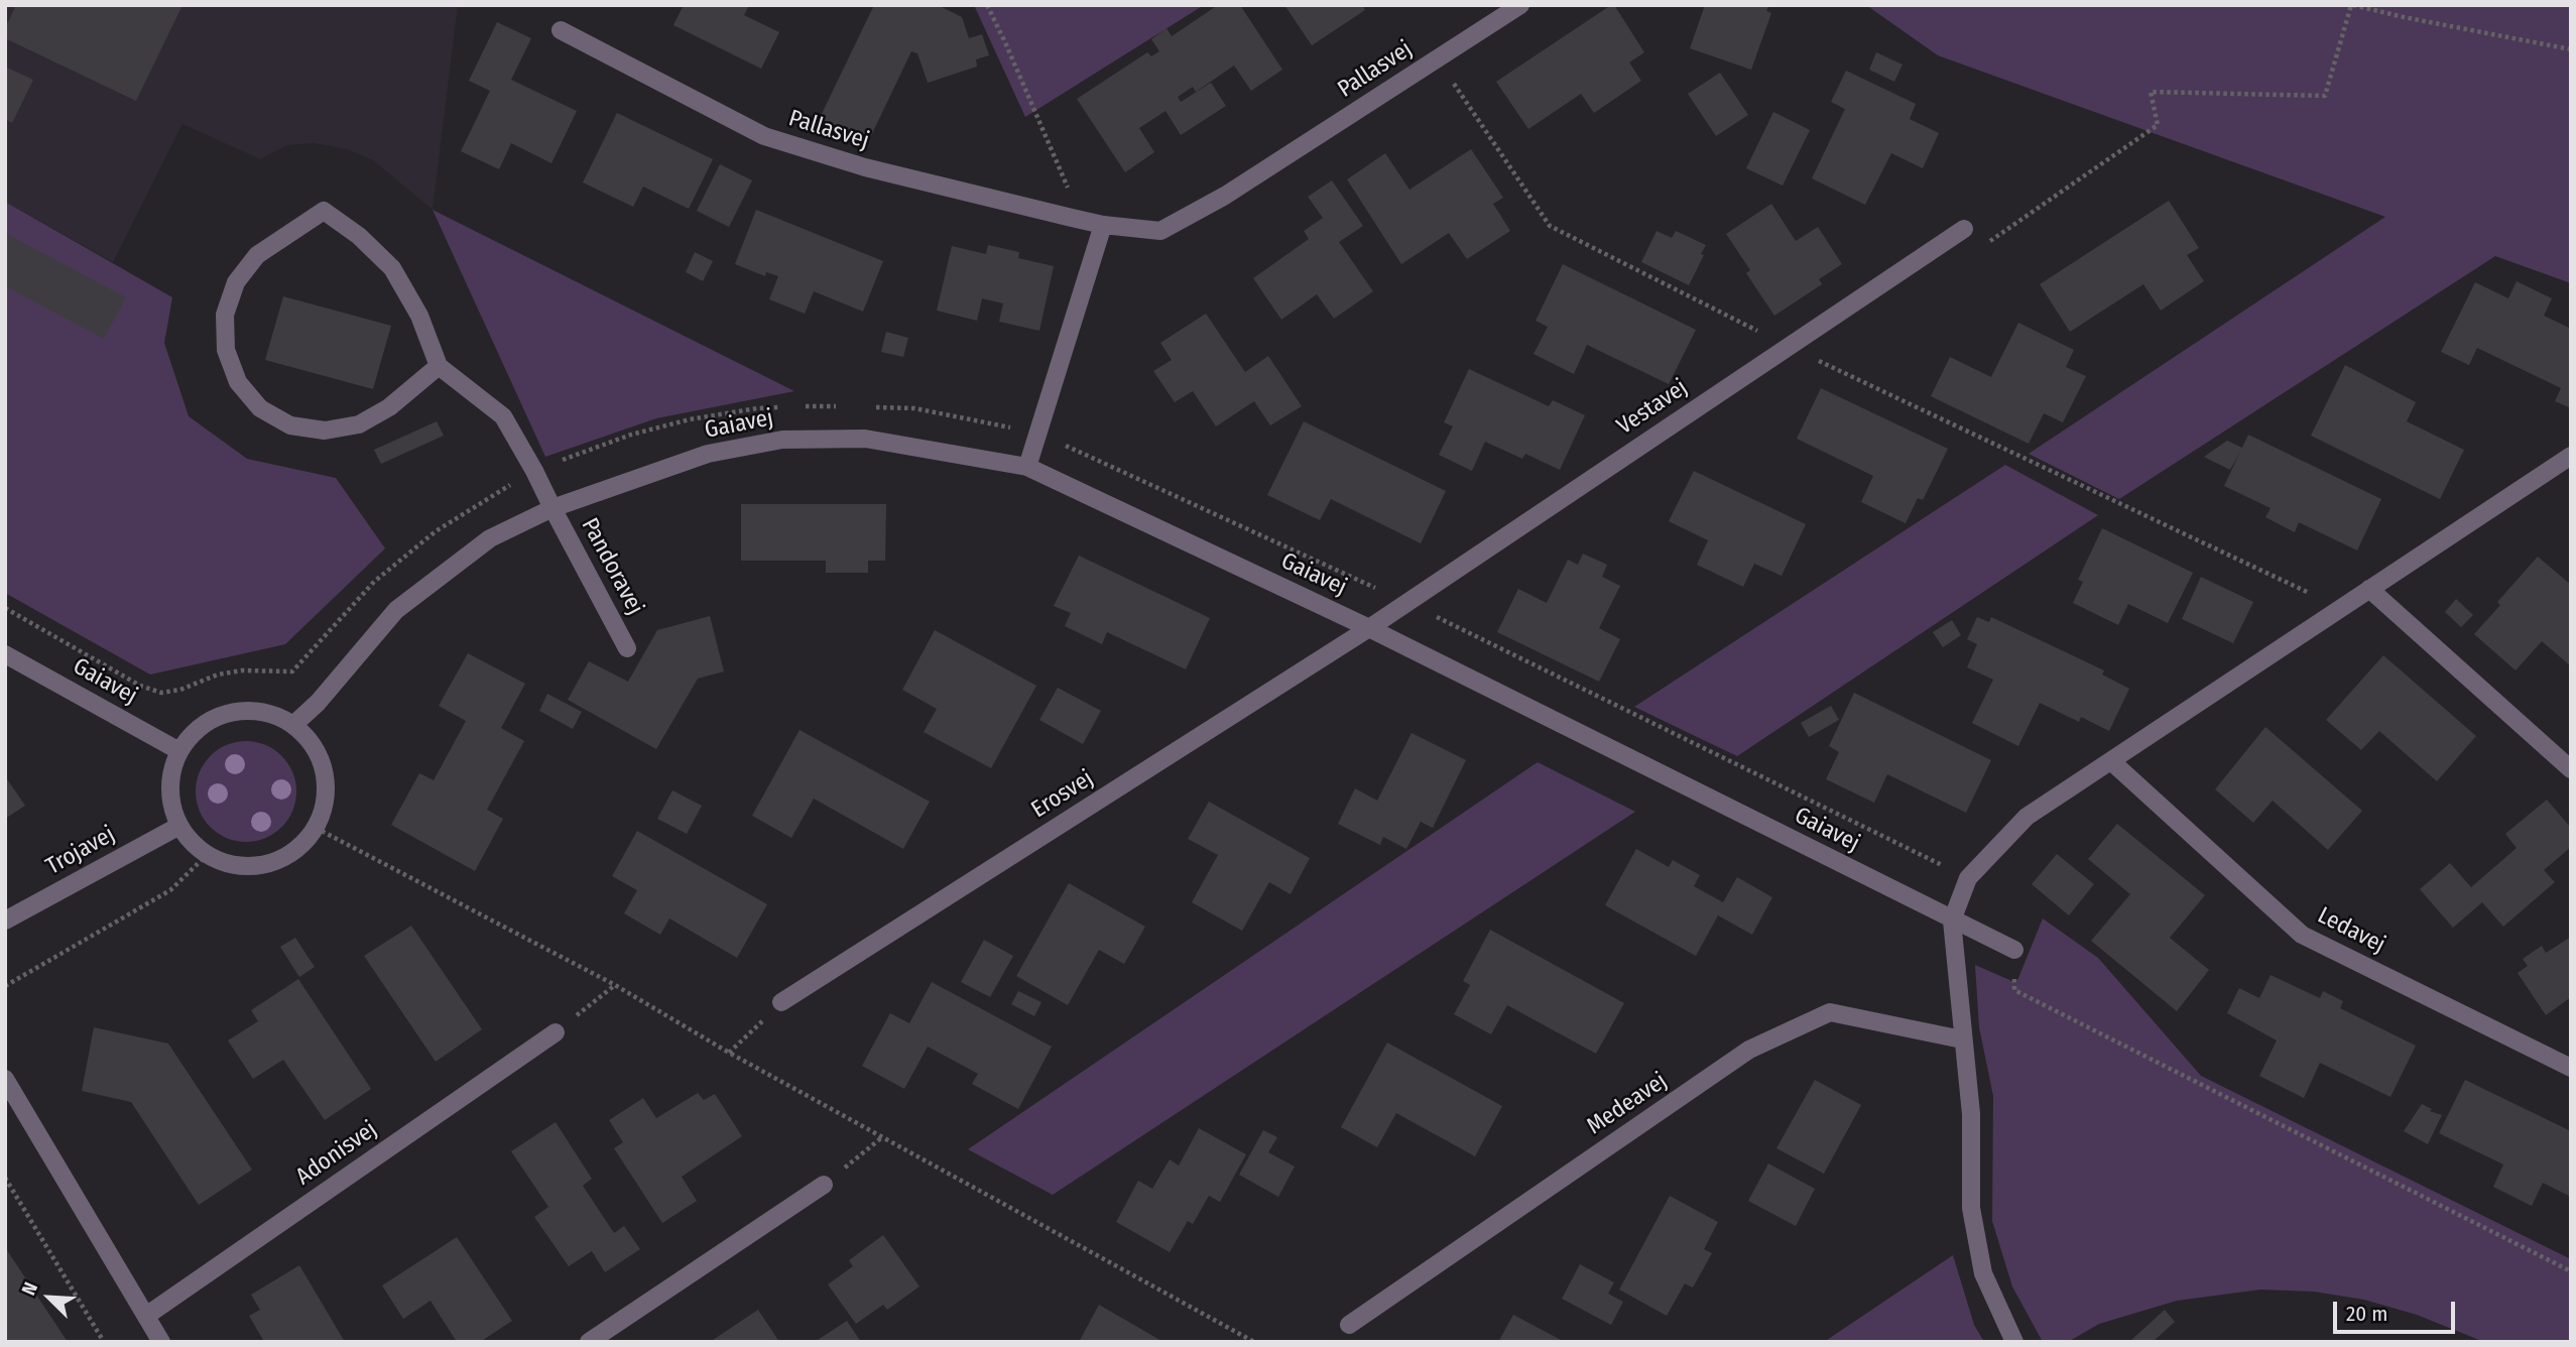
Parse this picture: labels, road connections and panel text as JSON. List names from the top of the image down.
{
  "streets": {
    "street": [
      "Pallasvej",
      "Vestavej",
      "Gaiavej",
      "Pandoravej",
      "Erosvej",
      "Trojavej",
      "Ledavej",
      "Medeavej",
      "Adonisvej"
    ]
  },
  "crossings": [
    ["Vestavej", "Gaiavej"],
    ["Vestavej", "Erosvej"],
    ["Gaiavej", "Pandoravej"],
    ["Gaiavej", "Erosvej"],
    ["Gaiavej", "Trojavej"]
  ],
  "scale_bar": "20 m",
  "north": "top left"
}
